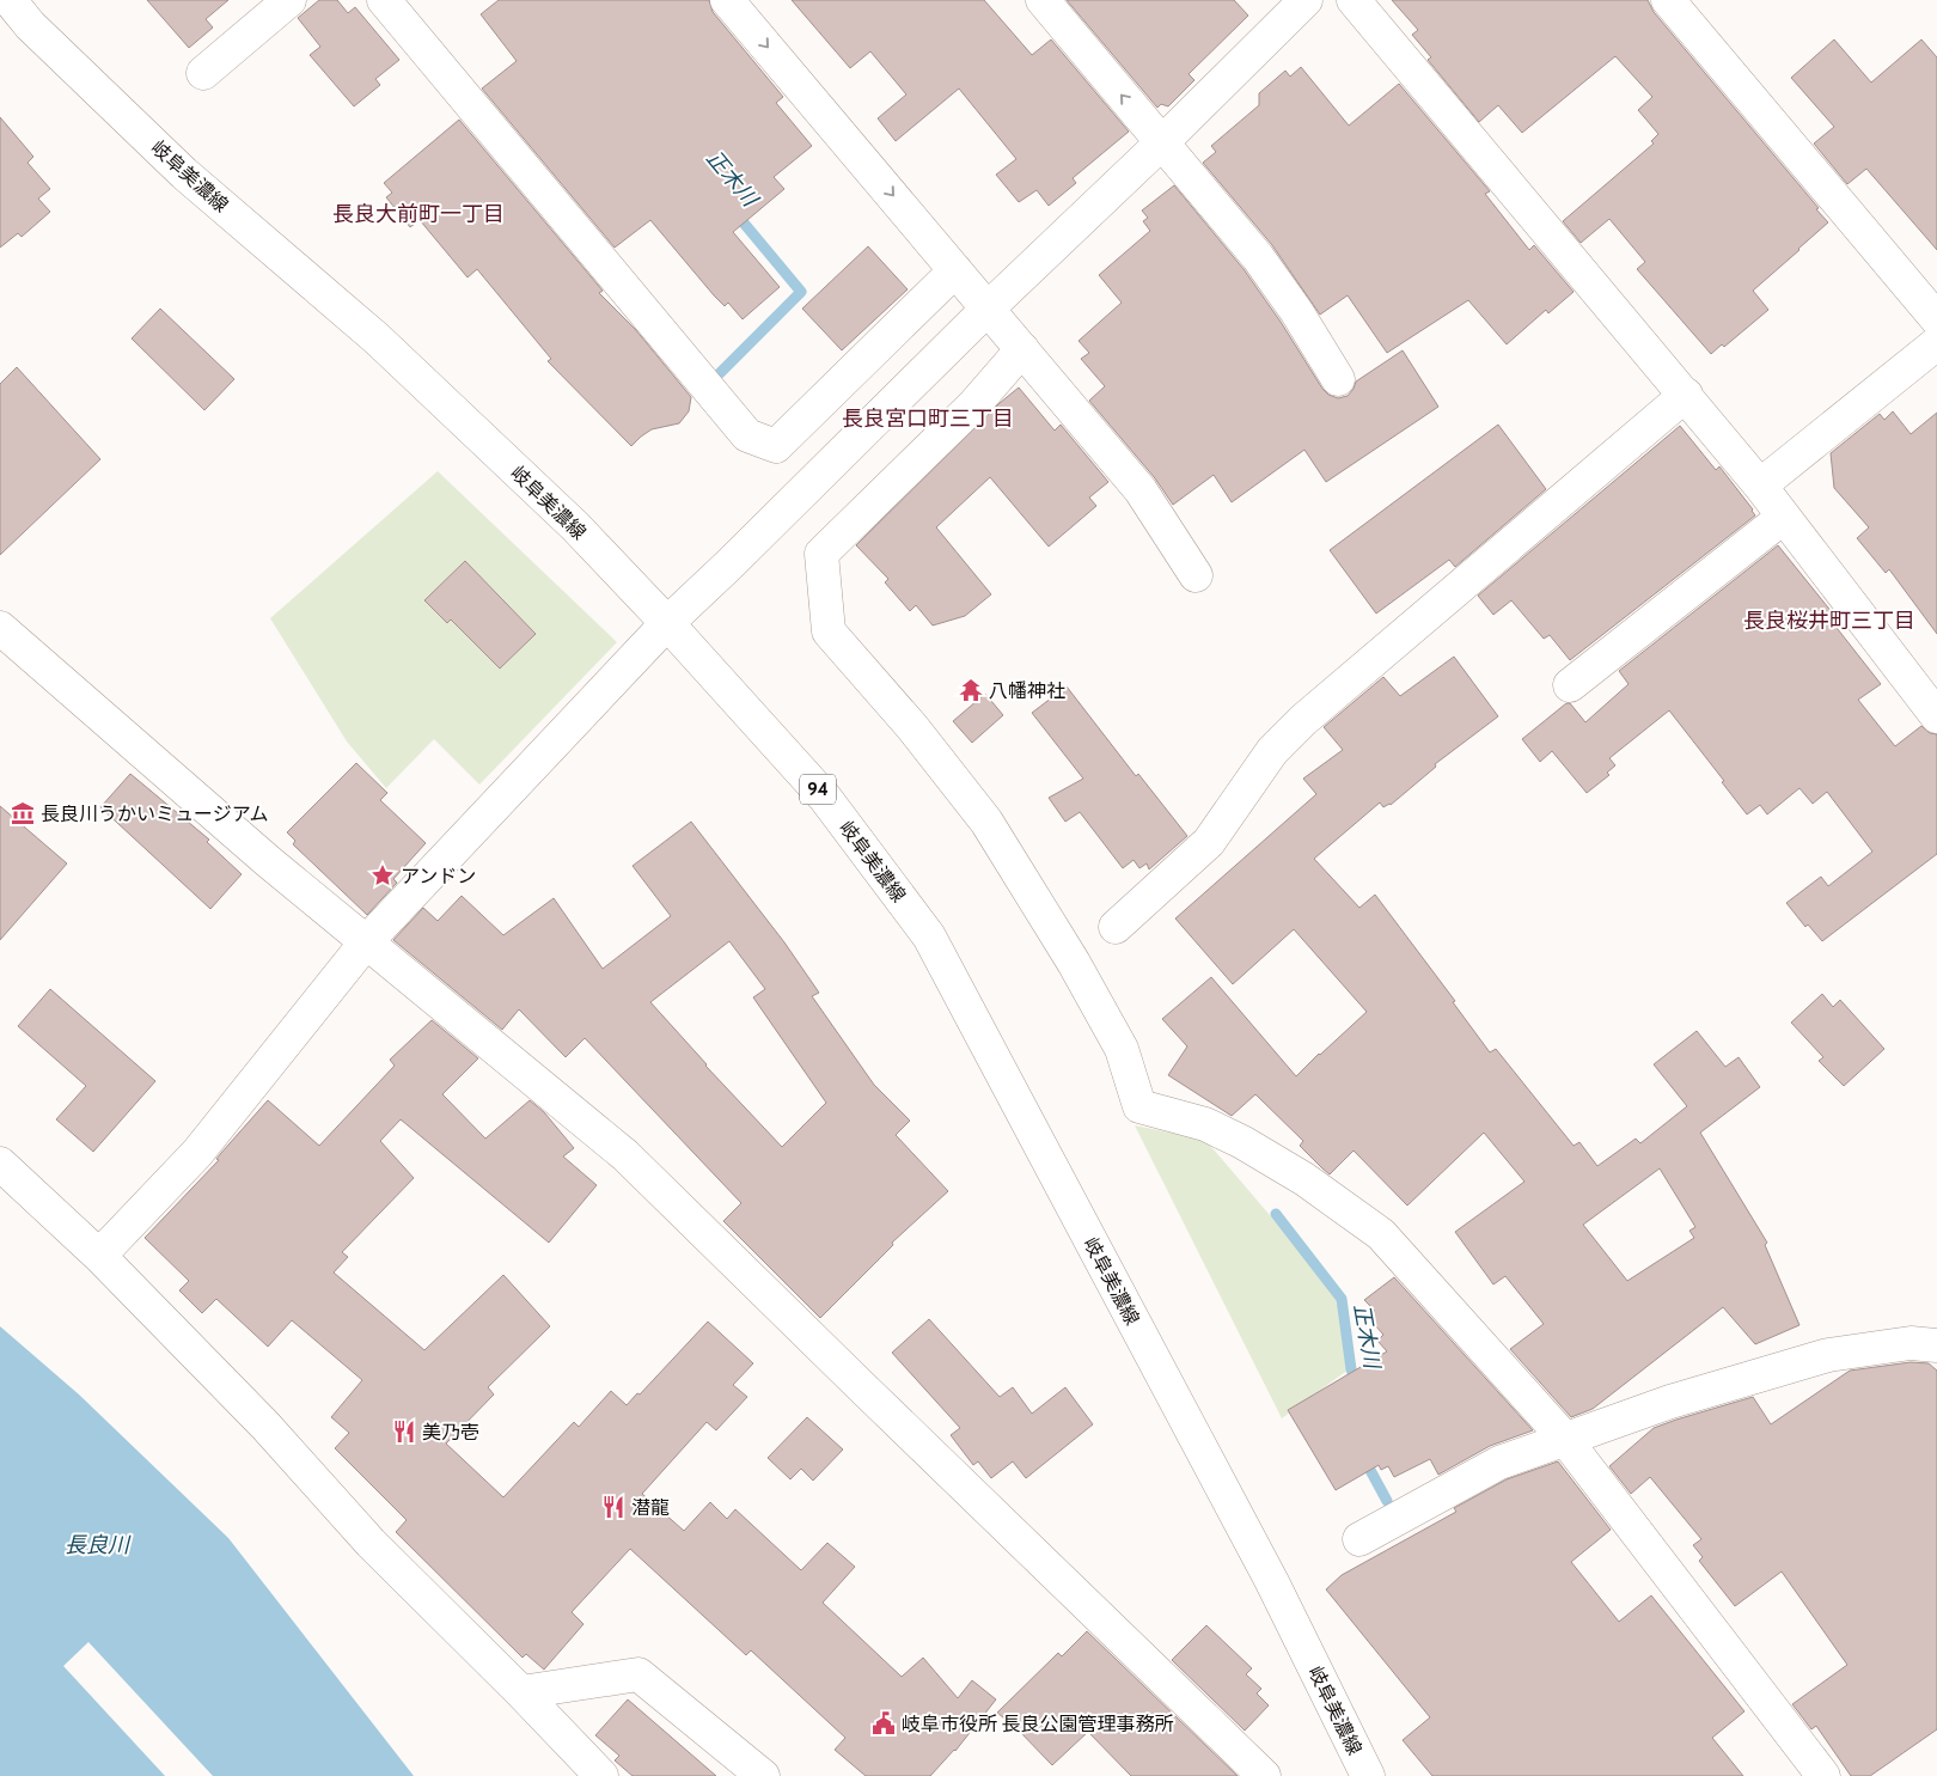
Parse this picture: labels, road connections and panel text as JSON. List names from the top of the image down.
{
  "streets": {
    "street": ["岐阜美濃線", "94"]
  },
  "districts": ["長良大前町一丁目", "長良宮口町三丁目", "長良桜井町三丁目"],
  "water": ["正木川", "長良川"],
  "places": {
    "temple": ["八幡神社"],
    "museum": ["長良川うかいミュージアム"],
    "place": ["アンドン"],
    "restaurant": ["美乃壱", "潜龍"],
    "public building": ["岐阜市役所 長良公園管理事務所"]
  }
}
